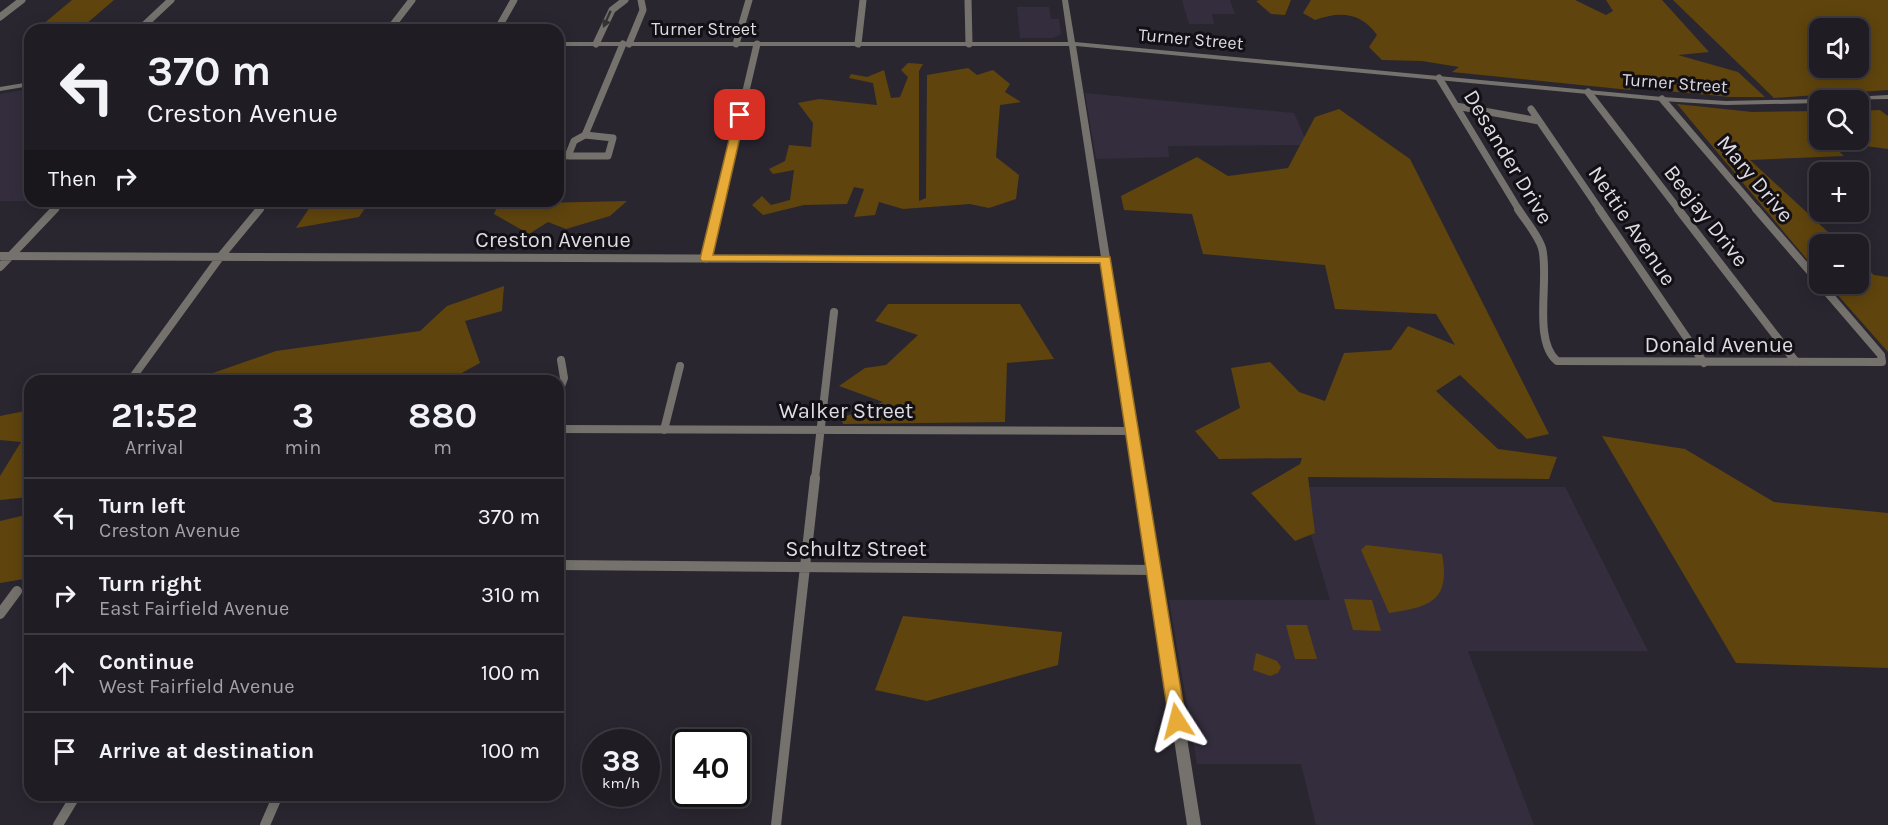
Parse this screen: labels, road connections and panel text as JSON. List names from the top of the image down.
{
  "streets": {
    "street": [
      "Turner Street",
      "Desander Drive",
      "Mary Drive",
      "Beejay Drive",
      "Nettie Avenue",
      "Creston Avenue",
      "Donald Avenue",
      "Walker Street",
      "Schultz Street"
    ]
  },
  "crossings": [
    ["Turner Street", "Desander Drive"],
    ["Turner Street", "Mary Drive"],
    ["Turner Street", "Beejay Drive"],
    ["Desander Drive", "Donald Avenue"],
    ["Mary Drive", "Donald Avenue"],
    ["Beejay Drive", "Donald Avenue"],
    ["Nettie Avenue", "Donald Avenue"]
  ],
  "page": {
    "map_buttons": ["+", "−"],
    "turn": ["370 m", "Creston Avenue"],
    "then": "Then",
    "eta": [
      "21:52",
      "Arrival",
      "3",
      "min",
      "880",
      "m"
    ],
    "list": [
      {
        "name": "Turn left",
        "note": "Creston Avenue",
        "value": "370 m"
      },
      {
        "name": "Turn right",
        "note": "East Fairfield Avenue",
        "value": "310 m"
      },
      {
        "name": "Continue",
        "note": "West Fairfield Avenue",
        "value": "100 m"
      },
      {
        "name": "Arrive at destination",
        "value": "100 m"
      }
    ],
    "speed": "38 km/h",
    "limit": "40"
  }
}
